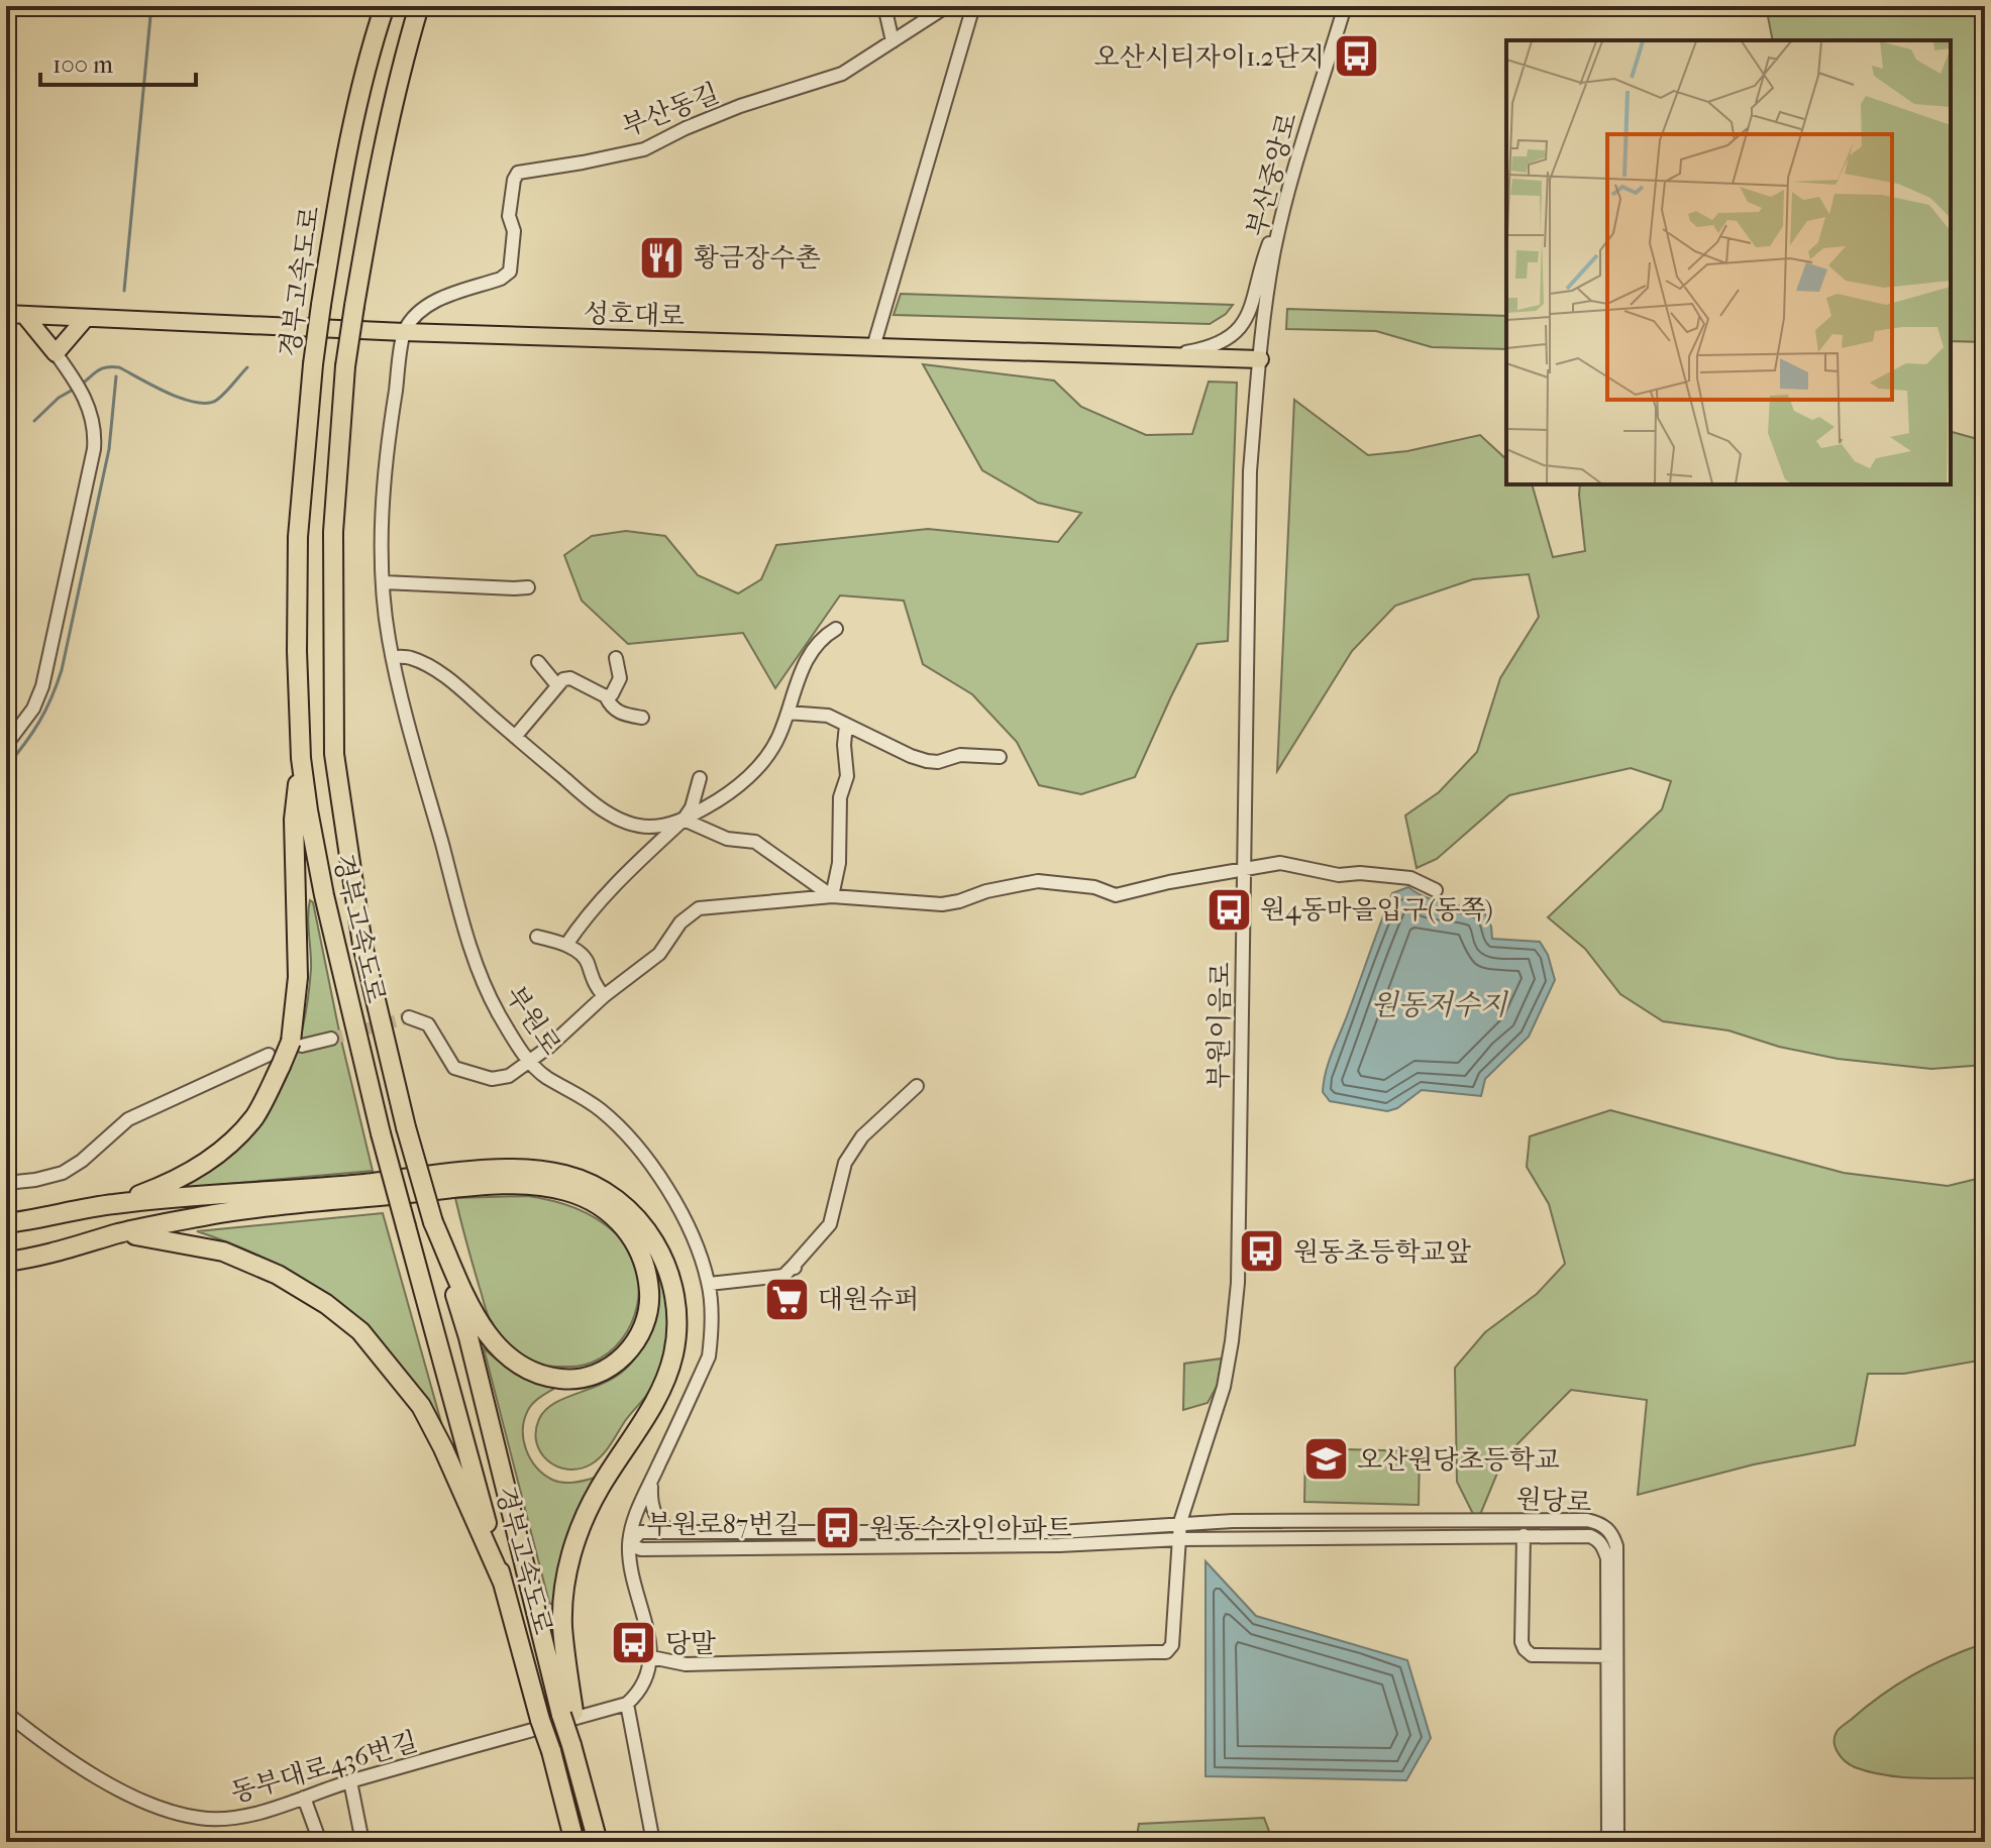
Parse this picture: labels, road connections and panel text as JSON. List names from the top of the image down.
{
  "streets": {
    "highway": ["경부고속도로"],
    "main road": ["성호대로"],
    "street": [
      "부산동길",
      "부산중앙로",
      "부원로",
      "부원이음로",
      "원당로",
      "부원로87번길",
      "동부대로436번길"
    ]
  },
  "crossings": [
    ["부산동길", "성호대로"],
    ["부산동길", "부원로"],
    ["부산중앙로", "성호대로"],
    ["부산중앙로", "부원이음로"],
    ["성호대로", "부원로"],
    ["성호대로", "부원이음로"],
    ["부원로", "부원이음로"],
    ["부원로", "부원로87번길"],
    ["부원이음로", "원당로"],
    ["부원이음로", "부원로87번길"],
    ["원당로", "부원로87번길"]
  ],
  "water": ["원동저수지"],
  "places": {
    "bus stop": [
      "오산시티자이1.2단지",
      "원4동마을입구(동쪽)",
      "원동초등학교앞",
      "원동수자인아파트",
      "당말"
    ],
    "restaurant": ["황금장수촌"],
    "supermarket": ["대원슈퍼"],
    "school or university": ["오산원당초등학교"]
  },
  "scale_bar": "100 m"
}
